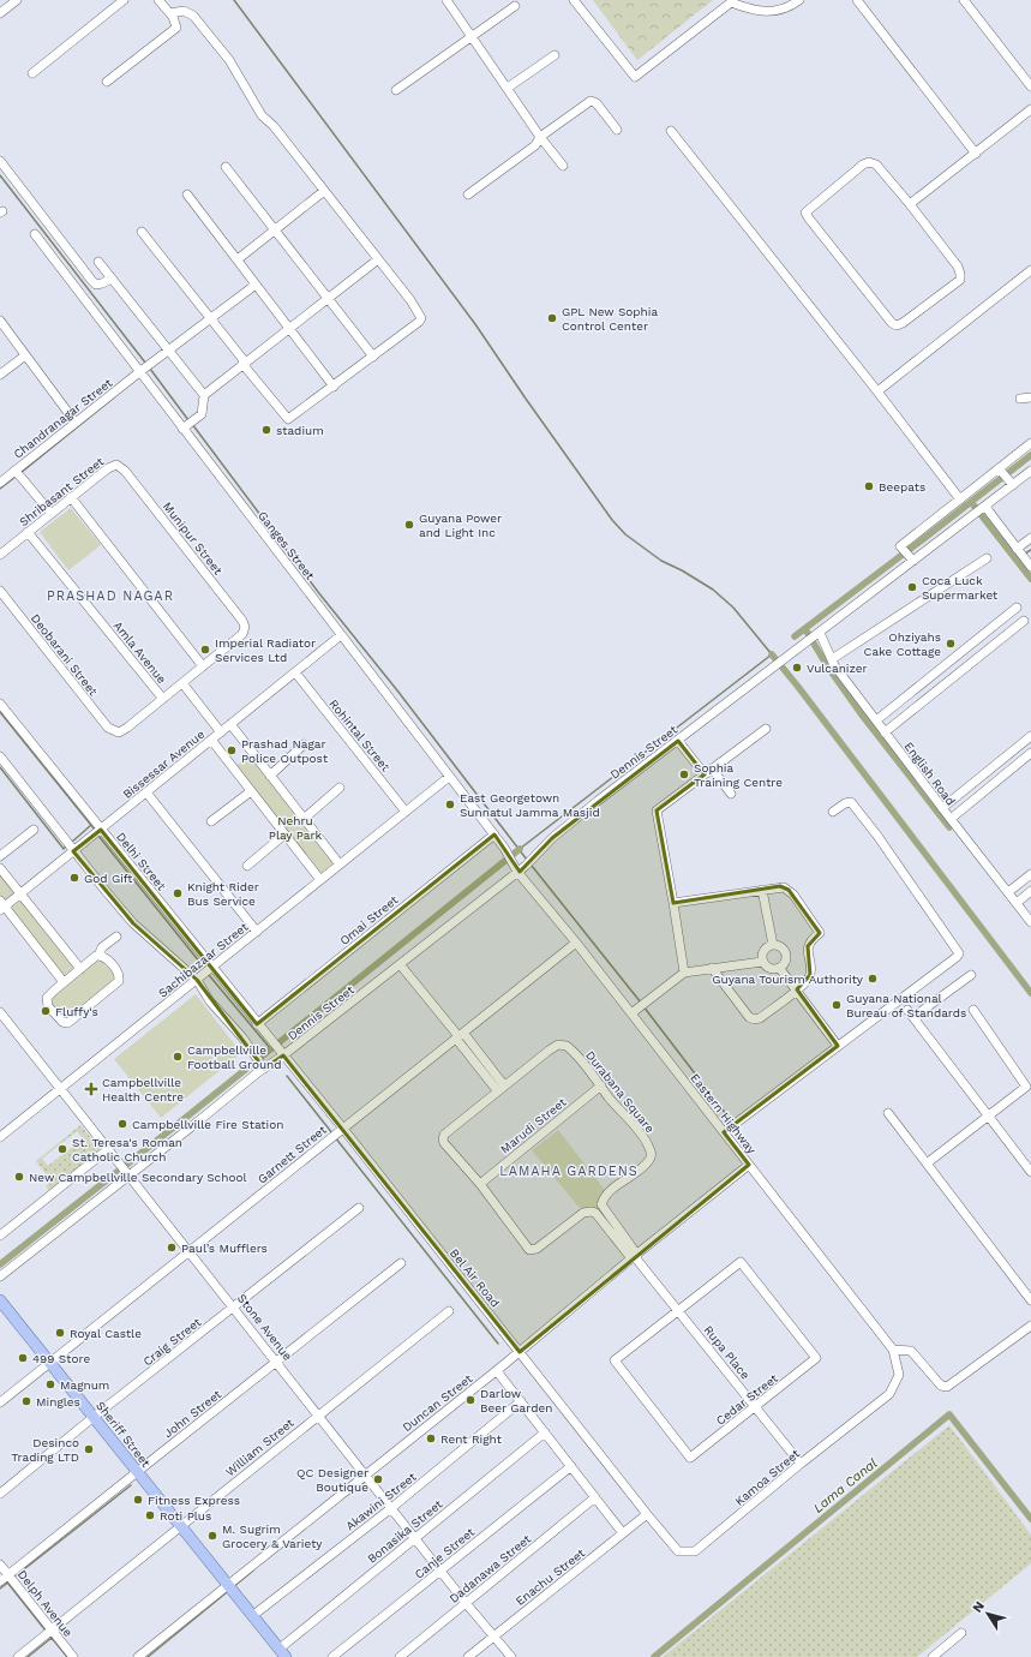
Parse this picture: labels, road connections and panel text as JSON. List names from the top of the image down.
{
  "streets": {
    "main road": ["Sheriff Street"],
    "street": [
      "Chandranagar Street",
      "Shribasant Street",
      "Munipur Street",
      "Ganges Street",
      "Amla Avenue",
      "Deobarani Street",
      "Rohintal Street",
      "Dennis Street",
      "Bissessar Avenue",
      "English Road",
      "Delhi Street",
      "Omai Street",
      "Sachibazaar Street",
      "Durabana Square",
      "Eastern Highway",
      "Marudi Street",
      "Garnett Street",
      "Bel Air Road",
      "Stone Avenue",
      "Craig Street",
      "Rupa Place",
      "Cedar Street",
      "Duncan Street",
      "John Street",
      "William Street",
      "Kamoa Street",
      "Akawini Street",
      "Bonasika Street",
      "Canje Street",
      "Dadanawa Street",
      "Enachu Street",
      "Delph Avenue"
    ]
  },
  "crossings": [
    ["Chandranagar Street", "Ganges Street"],
    ["Shribasant Street", "Munipur Street"],
    ["Shribasant Street", "Amla Avenue"],
    ["Ganges Street", "Dennis Street"],
    ["Ganges Street", "Bissessar Avenue"],
    ["Ganges Street", "Omai Street"],
    ["Ganges Street", "Sachibazaar Street"],
    ["Ganges Street", "Eastern Highway"],
    ["Amla Avenue", "Deobarani Street"],
    ["Rohintal Street", "Bissessar Avenue"],
    ["Rohintal Street", "Sachibazaar Street"],
    ["Dennis Street", "English Road"],
    ["Dennis Street", "Delhi Street"],
    ["Dennis Street", "Eastern Highway"],
    ["Dennis Street", "Bel Air Road"],
    ["Dennis Street", "Stone Avenue"],
    ["Bissessar Avenue", "Delhi Street"],
    ["Delhi Street", "Omai Street"],
    ["Delhi Street", "Sachibazaar Street"],
    ["Delhi Street", "Bel Air Road"],
    ["Sachibazaar Street", "Stone Avenue"],
    ["Durabana Square", "Marudi Street"],
    ["Eastern Highway", "Garnett Street"],
    ["Eastern Highway", "Duncan Street"],
    ["Eastern Highway", "Kamoa Street"],
    ["Garnett Street", "Bel Air Road"],
    ["Garnett Street", "Stone Avenue"],
    ["Garnett Street", "Sheriff Street"],
    ["Bel Air Road", "Duncan Street"],
    ["Bel Air Road", "Kamoa Street"],
    ["Bel Air Road", "Enachu Street"],
    ["Stone Avenue", "Craig Street"],
    ["Stone Avenue", "Duncan Street"],
    ["Stone Avenue", "John Street"],
    ["Stone Avenue", "William Street"],
    ["Stone Avenue", "Akawini Street"],
    ["Stone Avenue", "Bonasika Street"],
    ["Stone Avenue", "Canje Street"],
    ["Stone Avenue", "Dadanawa Street"],
    ["Stone Avenue", "Enachu Street"],
    ["Craig Street", "Sheriff Street"],
    ["Rupa Place", "Cedar Street"],
    ["Rupa Place", "Duncan Street"],
    ["Rupa Place", "Kamoa Street"],
    ["Duncan Street", "Sheriff Street"],
    ["John Street", "Sheriff Street"],
    ["John Street", "Delph Avenue"],
    ["Sheriff Street", "William Street"],
    ["Sheriff Street", "Akawini Street"],
    ["Sheriff Street", "Bonasika Street"],
    ["William Street", "Delph Avenue"],
    ["Kamoa Street", "Enachu Street"]
  ],
  "districts": ["PRASHAD NAGAR", "LAMAHA GARDENS"],
  "water": ["Lama Canal"],
  "parks": ["Nehru Play Park"],
  "places": {
    "other": [
      "GPL New Sophia Control Center",
      "stadium",
      "Beepats",
      "Guyana Power and Light Inc",
      "Coca Luck Supermarket",
      "Ohziyahs Cake Cottage",
      "Imperial Radiator Services Ltd",
      "Vulcanizer",
      "Prashad Nagar Police Outpost",
      "Sophia Training Centre",
      "East Georgetown Sunnatul Jamma Masjid",
      "God Gift",
      "Knight Rider Bus Service",
      "Guyana Tourism Authority",
      "Guyana National Bureau of Standards",
      "Fluffy's",
      "Campbellville Football Ground",
      "Campbellville Fire Station",
      "St. Teresa's Roman Catholic Church",
      "New Campbellville Secondary School",
      "Paul’s Mufflers",
      "Royal Castle",
      "499 Store",
      "Magnum",
      "Darlow Beer Garden",
      "Mingles",
      "Rent Right",
      "Desinco Trading LTD",
      "QC Designer Boutique",
      "Fitness Express",
      "Roti Plus",
      "M. Sugrim Grocery & Variety"
    ],
    "health": ["Campbellville Health Centre"]
  },
  "north": "top left"
}
